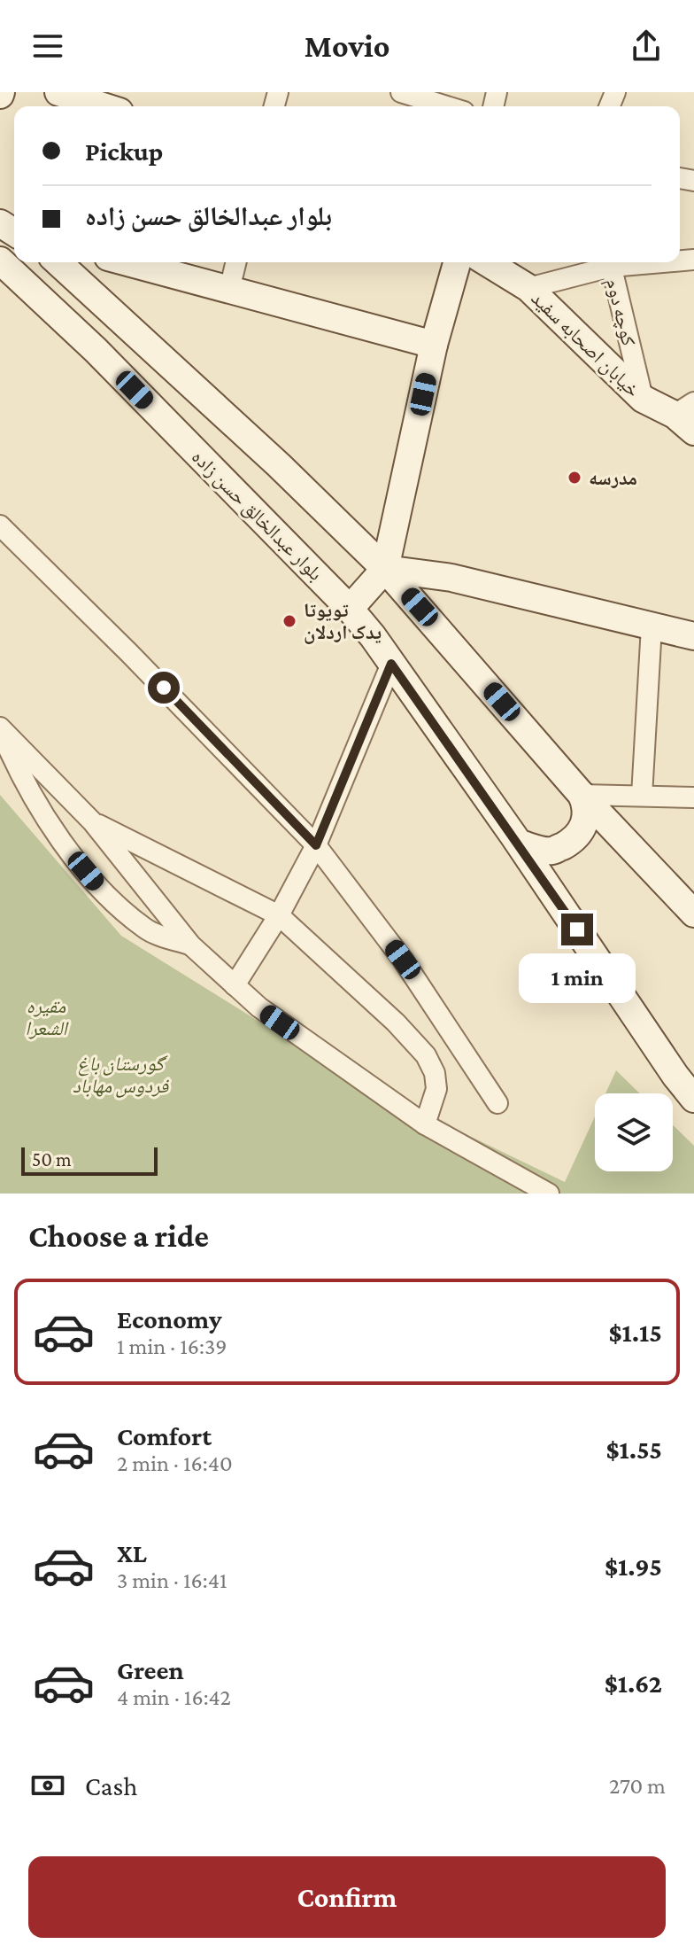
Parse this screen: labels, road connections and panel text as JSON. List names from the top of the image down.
{
  "streets": {
    "street": ["کوچه دوم", "خیابان اصحابه سفید", "بلوار عبدالخالق حسن زاده"]
  },
  "crossings": [
    ["کوچه دوم", "خیابان اصحابه سفید"]
  ],
  "parks": ["مقیره الشعرا", "گورستان باغ فردوس مهاباد"],
  "places": ["مدرسه", "تویوتا یدک اردلان"],
  "scale_bar": "50 m",
  "page": {
    "header": "Movio",
    "banner": ["Pickup", "بلوار عبدالخالق حسن زاده"],
    "bubble": "1 min",
    "scale": "50 m",
    "heading": "Choose a ride",
    "list": [
      {
        "name": "Economy",
        "note": "1 min · 16:39",
        "value": "$1.15"
      },
      {
        "name": "Comfort",
        "note": "2 min · 16:40",
        "value": "$1.55"
      },
      {
        "name": "XL",
        "note": "3 min · 16:41",
        "value": "$1.95"
      },
      {
        "name": "Green",
        "note": "4 min · 16:42",
        "value": "$1.62"
      }
    ],
    "pay": ["Cash", "270 m"],
    "buttons": "Confirm"
  }
}
